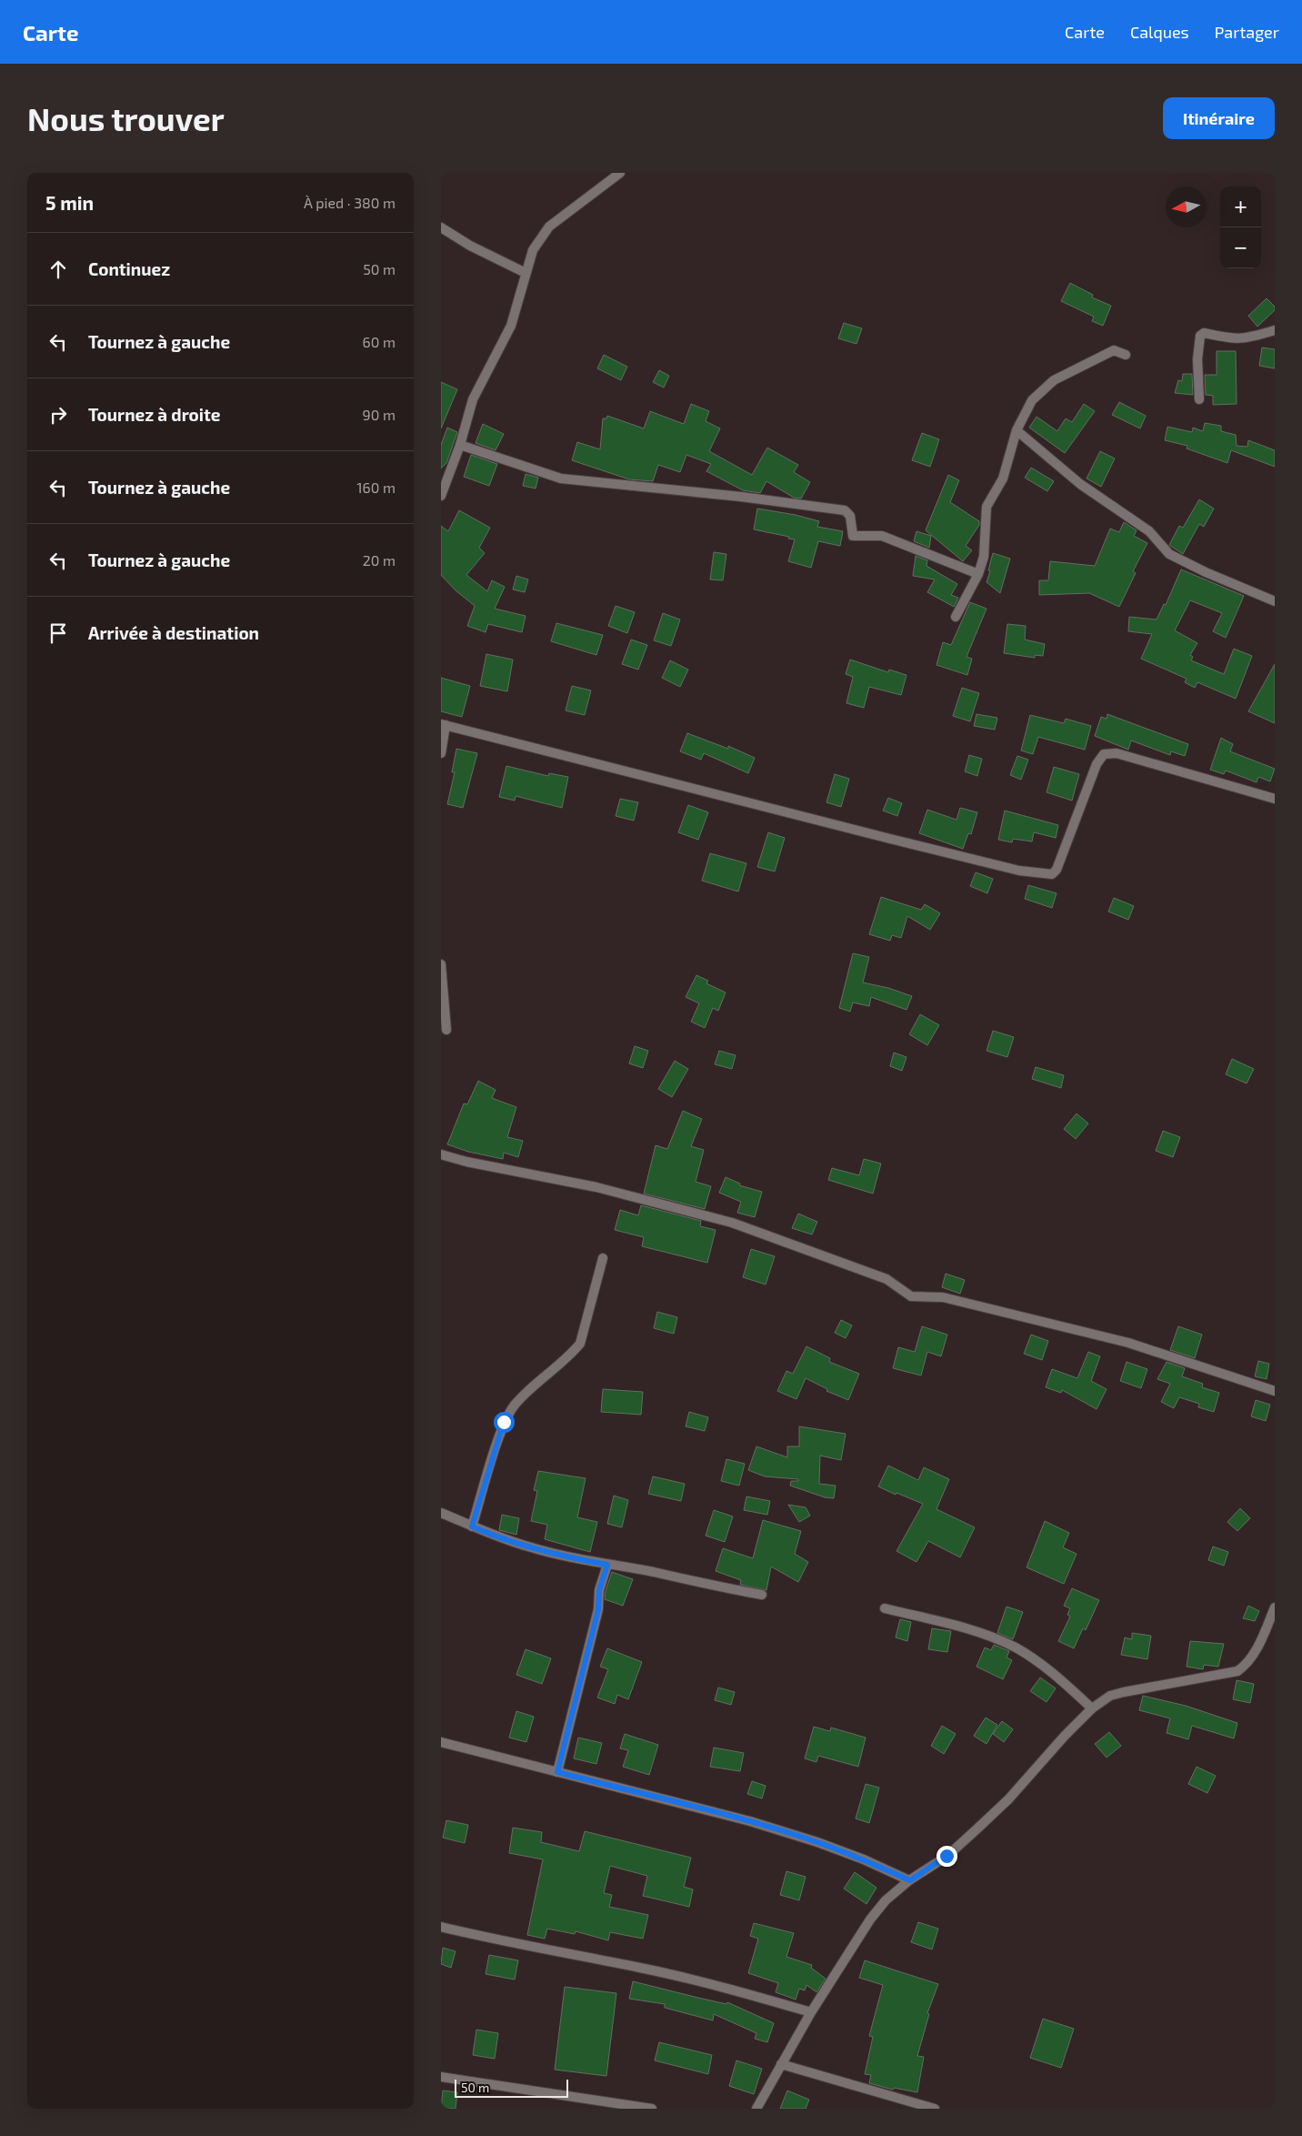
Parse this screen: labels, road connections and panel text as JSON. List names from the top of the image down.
{
  "scale_bar": "50 m",
  "north": "left",
  "page": {
    "header": "Carte",
    "nav": ["Carte", "Calques", "Partager"],
    "buttons": "Itinéraire",
    "title": "Nous trouver",
    "heading": ["5 min", "À pied · 380 m"],
    "map_buttons": ["+", "−"],
    "list": [
      ["Continuez", "50 m"],
      ["Tournez à gauche", "60 m"],
      ["Tournez à droite", "90 m"],
      ["Tournez à gauche", "160 m"],
      ["Tournez à gauche", "20 m"],
      "Arrivée à destination"
    ],
    "scale": "50 m"
  }
}
